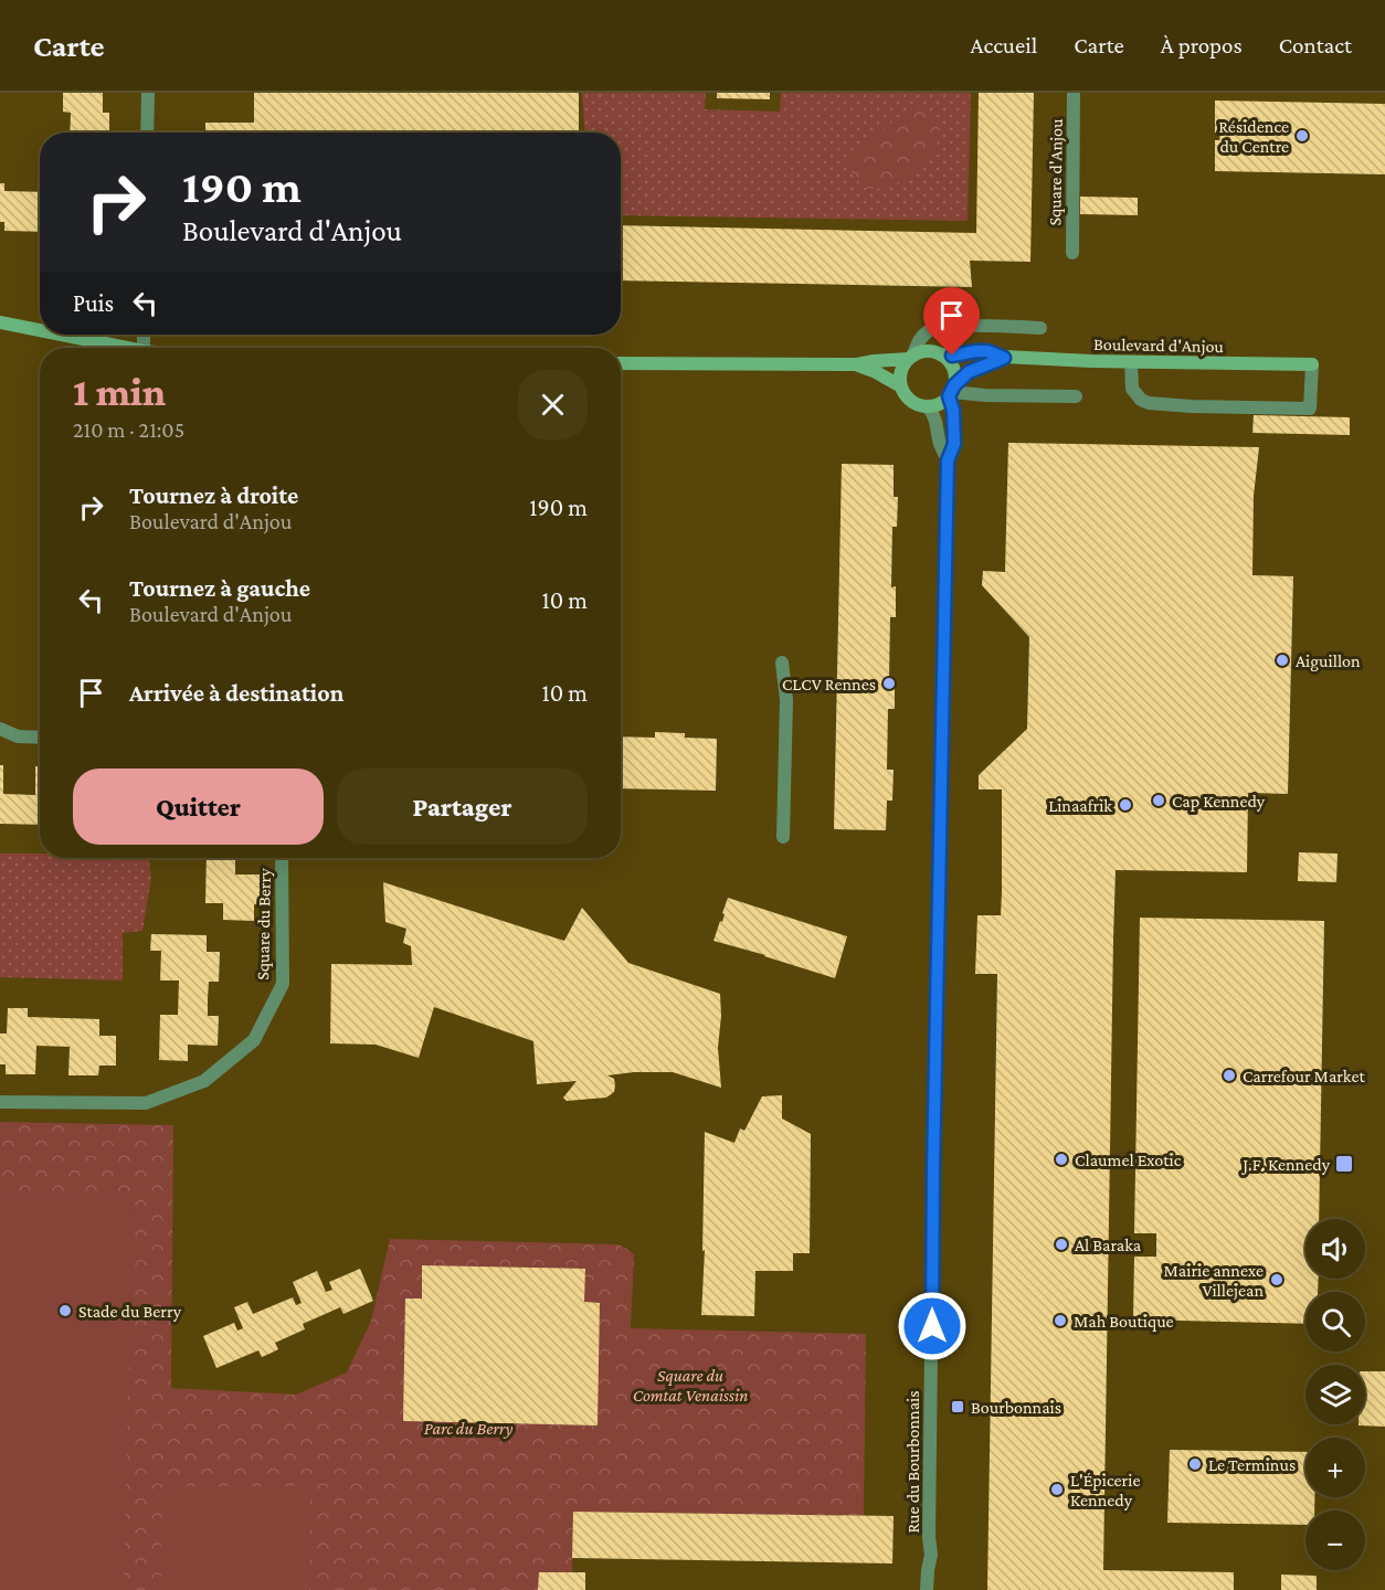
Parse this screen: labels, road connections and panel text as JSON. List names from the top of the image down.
{
  "streets": {
    "street": [
      "Square d'Anjou",
      "Boulevard d'Anjou",
      "Square du Berry",
      "Rue du Bourbonnais"
    ]
  },
  "crossings": [
    ["Boulevard d'Anjou", "Rue du Bourbonnais"]
  ],
  "parks": ["Square du Comtat Venaissin", "Parc du Berry"],
  "places": {
    "other": [
      "Résidence du Centre",
      "Aiguillon",
      "CLCV Rennes",
      "Cap Kennedy",
      "Linaafrik",
      "Carrefour Market",
      "Claumel Exotic",
      "Al Baraka",
      "Mairie annexe Villejean",
      "Stade du Berry",
      "Mah Boutique",
      "Le Terminus",
      "L'Épicerie Kennedy"
    ],
    "transit": ["J.F. Kennedy", "Bourbonnais"]
  },
  "page": {
    "header": "Carte",
    "nav": [
      "Accueil",
      "Carte",
      "À propos",
      "Contact"
    ],
    "turn": ["190 m", "Boulevard d'Anjou"],
    "then": "Puis",
    "heading": ["1 min", "210 m · 21:05"],
    "list": [
      {
        "name": "Tournez à droite",
        "note": "Boulevard d'Anjou",
        "value": "190 m"
      },
      {
        "name": "Tournez à gauche",
        "note": "Boulevard d'Anjou",
        "value": "10 m"
      },
      {
        "name": "Arrivée à destination",
        "value": "10 m"
      }
    ],
    "buttons": ["Quitter", "Partager"],
    "map_buttons": ["+", "−"]
  }
}
